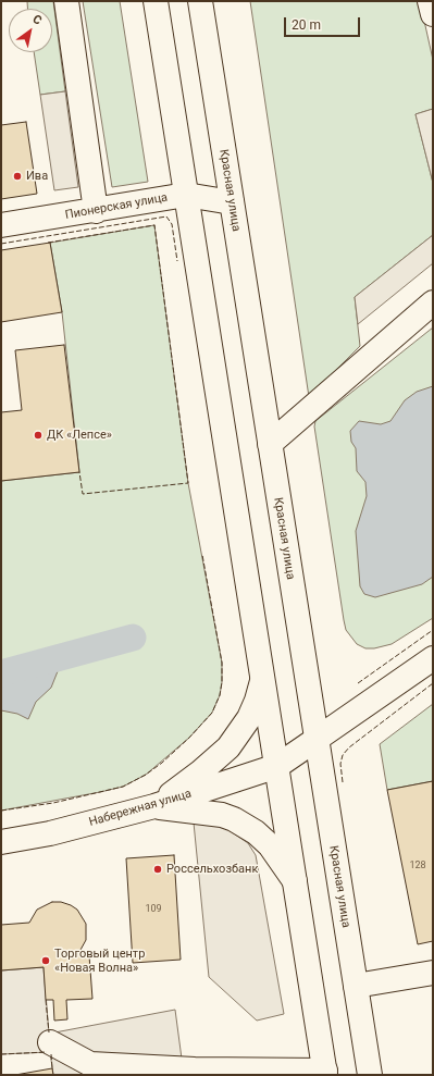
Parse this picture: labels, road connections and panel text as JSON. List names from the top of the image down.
{
  "streets": {
    "main road": ["Красная улица", "Пионерская улица", "Набережная улица"]
  },
  "crossings": [
    ["Красная улица", "Пионерская улица"],
    ["Красная улица", "Набережная улица"]
  ],
  "places": [
    "Ива",
    "ДК «Лепсе»",
    "Россельхозбанк",
    "Торговый центр «Новая Волна»"
  ],
  "house_numbers": ["128", "109"],
  "scale_bar": "20 m",
  "north": "top right"
}
